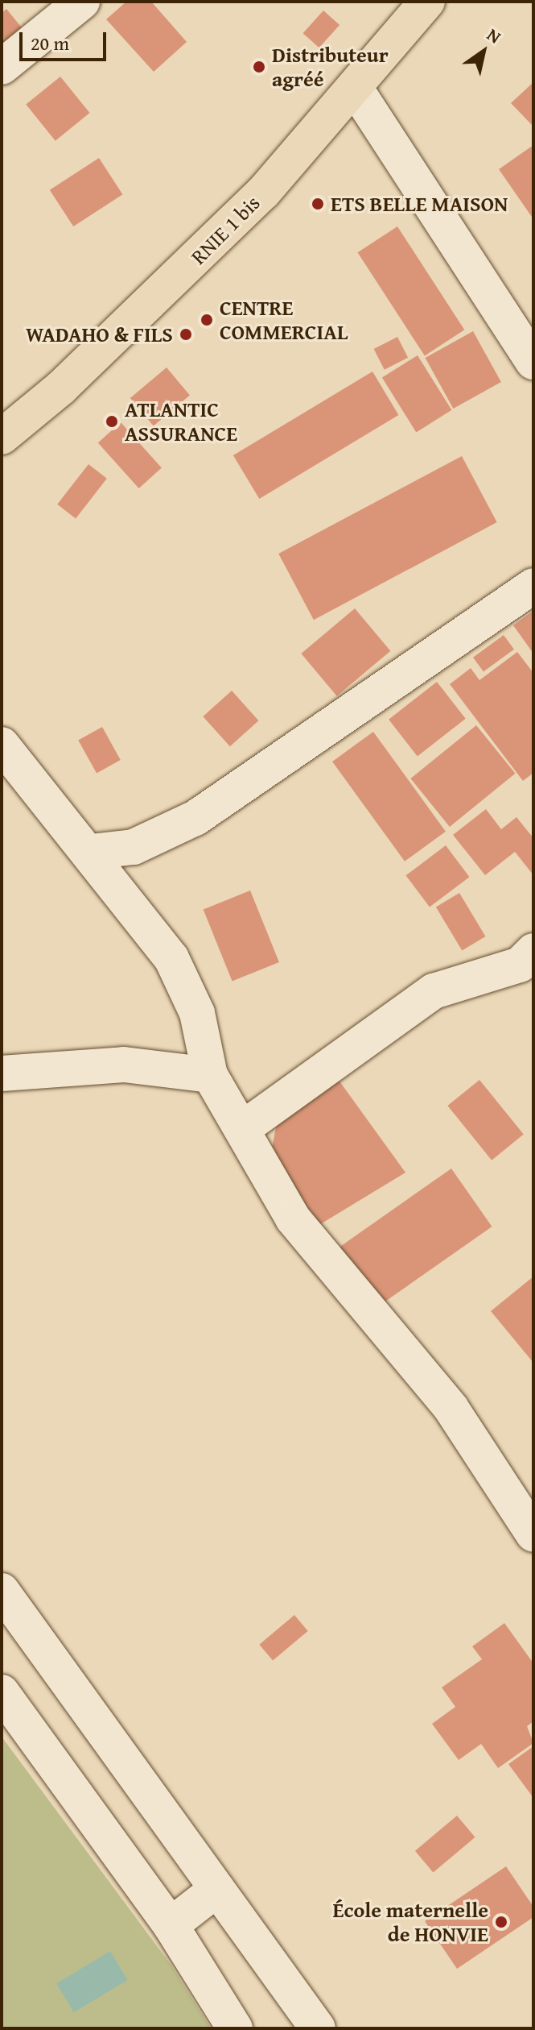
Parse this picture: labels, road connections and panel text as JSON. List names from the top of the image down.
{
  "streets": {
    "main road": ["RNIE 1 bis"]
  },
  "places": [
    "Distributeur agréé",
    "ETS BELLE MAISON",
    "CENTRE COMMERCIAL",
    "WADAHO & FILS",
    "ATLANTIC ASSURANCE",
    "École maternelle de HONVIE"
  ],
  "scale_bar": "20 m",
  "north": "top right"
}
